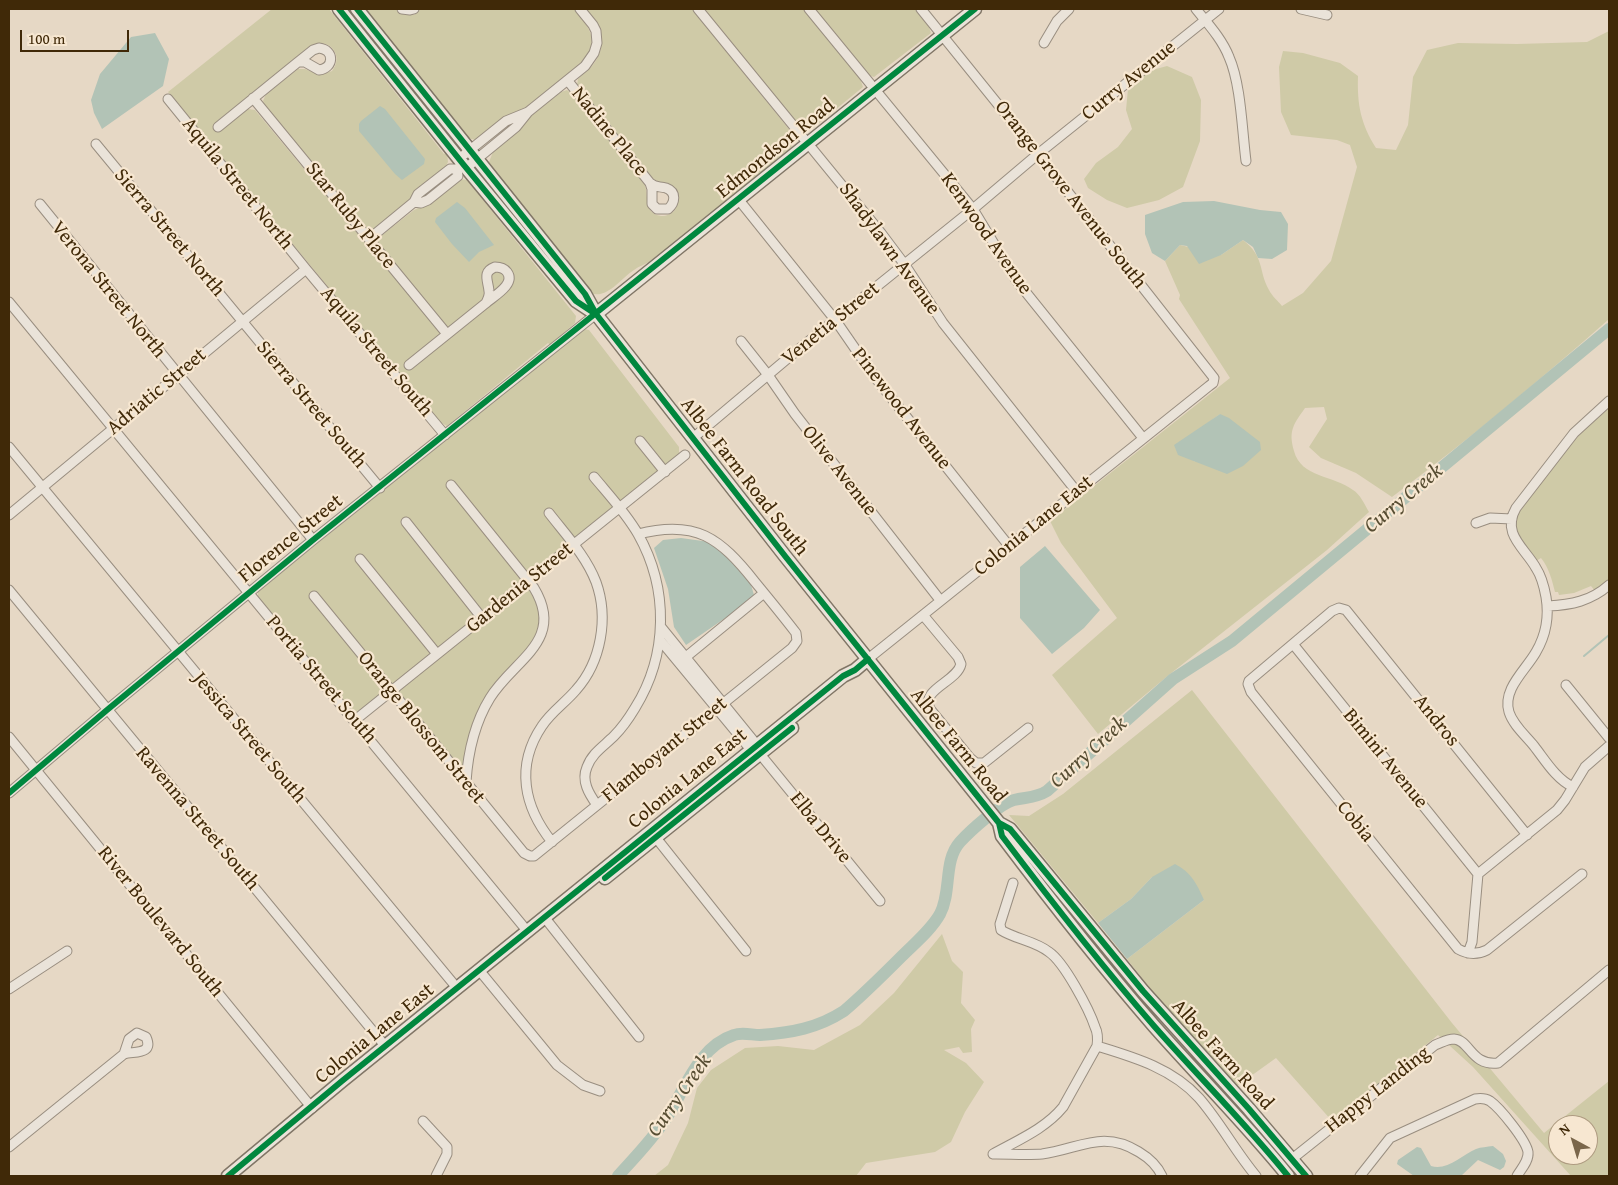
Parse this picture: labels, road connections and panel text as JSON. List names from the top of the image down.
{
  "streets": {
    "main road": [
      "Edmondson Road",
      "Albee Farm Road South",
      "Colonia Lane East",
      "Albee Farm Road"
    ],
    "street": [
      "Curry Avenue",
      "Nadine Place",
      "Aquila Street North",
      "Orange Grove Avenue South",
      "Star Ruby Place",
      "Sierra Street North",
      "Kenwood Avenue",
      "Shadylawn Avenue",
      "Verona Street North",
      "Venetia Street",
      "Aquila Street South",
      "Adriatic Street",
      "Sierra Street South",
      "Pinewood Avenue",
      "Olive Avenue",
      "Florence Street",
      "Gardenia Street",
      "Portia Street South",
      "Andros",
      "Orange Blossom Street",
      "Jessica Street South",
      "Flamboyant Street",
      "Bimini Avenue",
      "Ravenna Street South",
      "Cobia",
      "Elba Drive",
      "River Boulevard South",
      "Happy Landing"
    ]
  },
  "crossings": [
    ["Curry Avenue", "Orange Grove Avenue South"],
    ["Curry Avenue", "Venetia Street"],
    ["Edmondson Road", "Orange Grove Avenue South"],
    ["Edmondson Road", "Kenwood Avenue"],
    ["Edmondson Road", "Shadylawn Avenue"],
    ["Edmondson Road", "Pinewood Avenue"],
    ["Edmondson Road", "Albee Farm Road South"],
    ["Edmondson Road", "Florence Street"],
    ["Aquila Street North", "Aquila Street South"],
    ["Aquila Street North", "Adriatic Street"],
    ["Orange Grove Avenue South", "Venetia Street"],
    ["Orange Grove Avenue South", "Colonia Lane East"],
    ["Sierra Street North", "Adriatic Street"],
    ["Sierra Street North", "Sierra Street South"],
    ["Kenwood Avenue", "Venetia Street"],
    ["Kenwood Avenue", "Colonia Lane East"],
    ["Shadylawn Avenue", "Venetia Street"],
    ["Shadylawn Avenue", "Colonia Lane East"],
    ["Verona Street North", "Adriatic Street"],
    ["Verona Street North", "Florence Street"],
    ["Venetia Street", "Pinewood Avenue"],
    ["Venetia Street", "Olive Avenue"],
    ["Venetia Street", "Albee Farm Road South"],
    ["Aquila Street South", "Adriatic Street"],
    ["Aquila Street South", "Florence Street"],
    ["Adriatic Street", "Sierra Street South"],
    ["Adriatic Street", "Portia Street South"],
    ["Adriatic Street", "Jessica Street South"],
    ["Sierra Street South", "Florence Street"],
    ["Pinewood Avenue", "Colonia Lane East"],
    ["Olive Avenue", "Colonia Lane East"],
    ["Albee Farm Road South", "Colonia Lane East"],
    ["Albee Farm Road South", "Florence Street"],
    ["Albee Farm Road South", "Albee Farm Road"],
    ["Colonia Lane East", "Portia Street South"],
    ["Colonia Lane East", "Jessica Street South"],
    ["Colonia Lane East", "Albee Farm Road"],
    ["Colonia Lane East", "Ravenna Street South"],
    ["Colonia Lane East", "Elba Drive"],
    ["Colonia Lane East", "River Boulevard South"],
    ["Florence Street", "Portia Street South"],
    ["Florence Street", "Jessica Street South"],
    ["Florence Street", "Ravenna Street South"],
    ["Florence Street", "River Boulevard South"],
    ["Gardenia Street", "Portia Street South"],
    ["Gardenia Street", "Orange Blossom Street"],
    ["Andros", "Bimini Avenue"],
    ["Andros", "Cobia"],
    ["Orange Blossom Street", "Flamboyant Street"],
    ["Albee Farm Road", "Happy Landing"],
    ["Flamboyant Street", "Elba Drive"],
    ["Bimini Avenue", "Cobia"]
  ],
  "water": ["Curry Creek"],
  "scale_bar": "100 m",
  "north": "top left"
}
